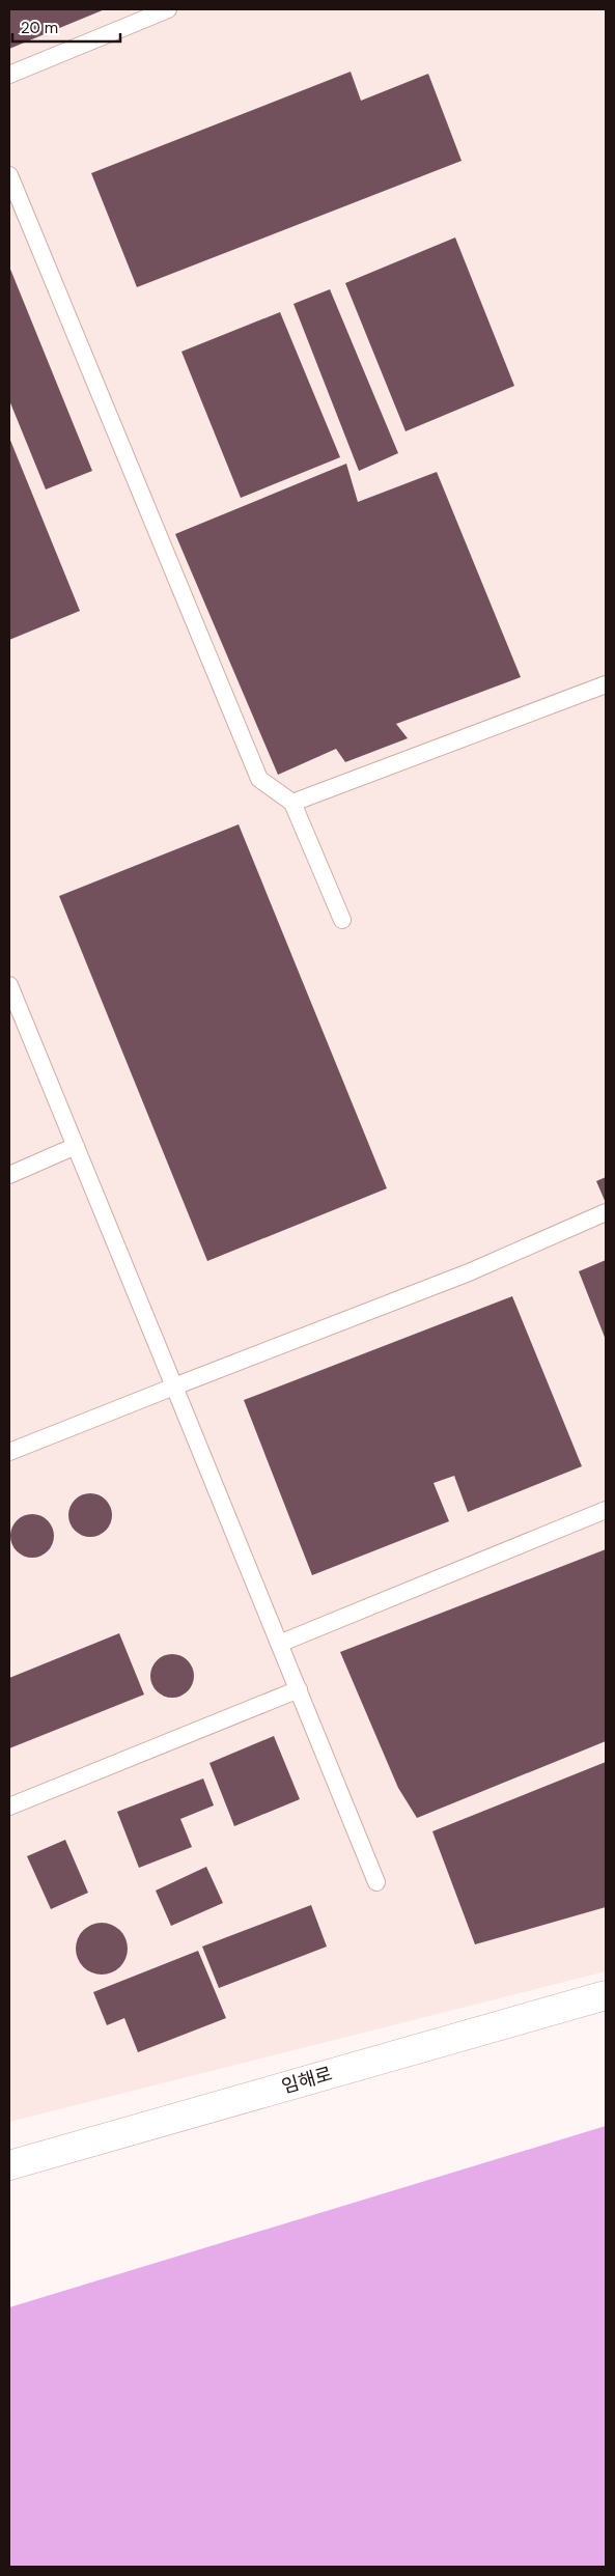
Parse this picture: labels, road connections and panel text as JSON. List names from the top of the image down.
{
  "streets": {
    "street": ["임해로"]
  },
  "scale_bar": "20 m"
}
